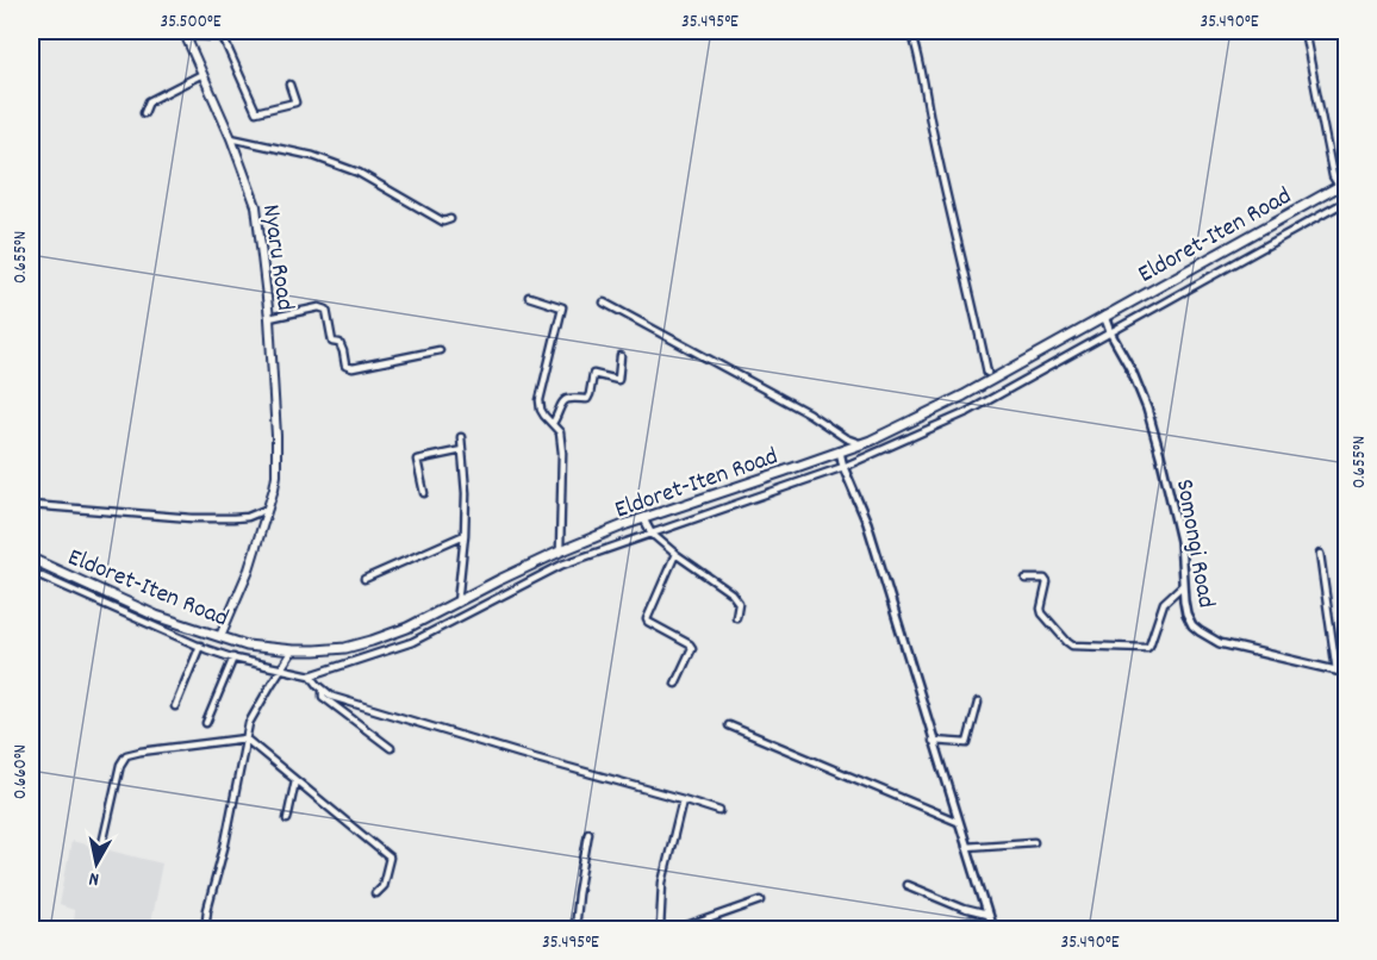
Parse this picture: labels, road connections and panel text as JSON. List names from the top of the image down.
{
  "streets": {
    "main road": ["Eldoret-Iten Road", "Nyaru Road"],
    "street": ["Somongi Road"]
  },
  "crossings": [
    ["Eldoret-Iten Road", "Nyaru Road"],
    ["Eldoret-Iten Road", "Somongi Road"]
  ],
  "north": "bottom",
  "coordinates": [
    "35.500°E",
    "35.495°E",
    "35.490°E",
    "0.655°N",
    "0.660°N"
  ]
}
